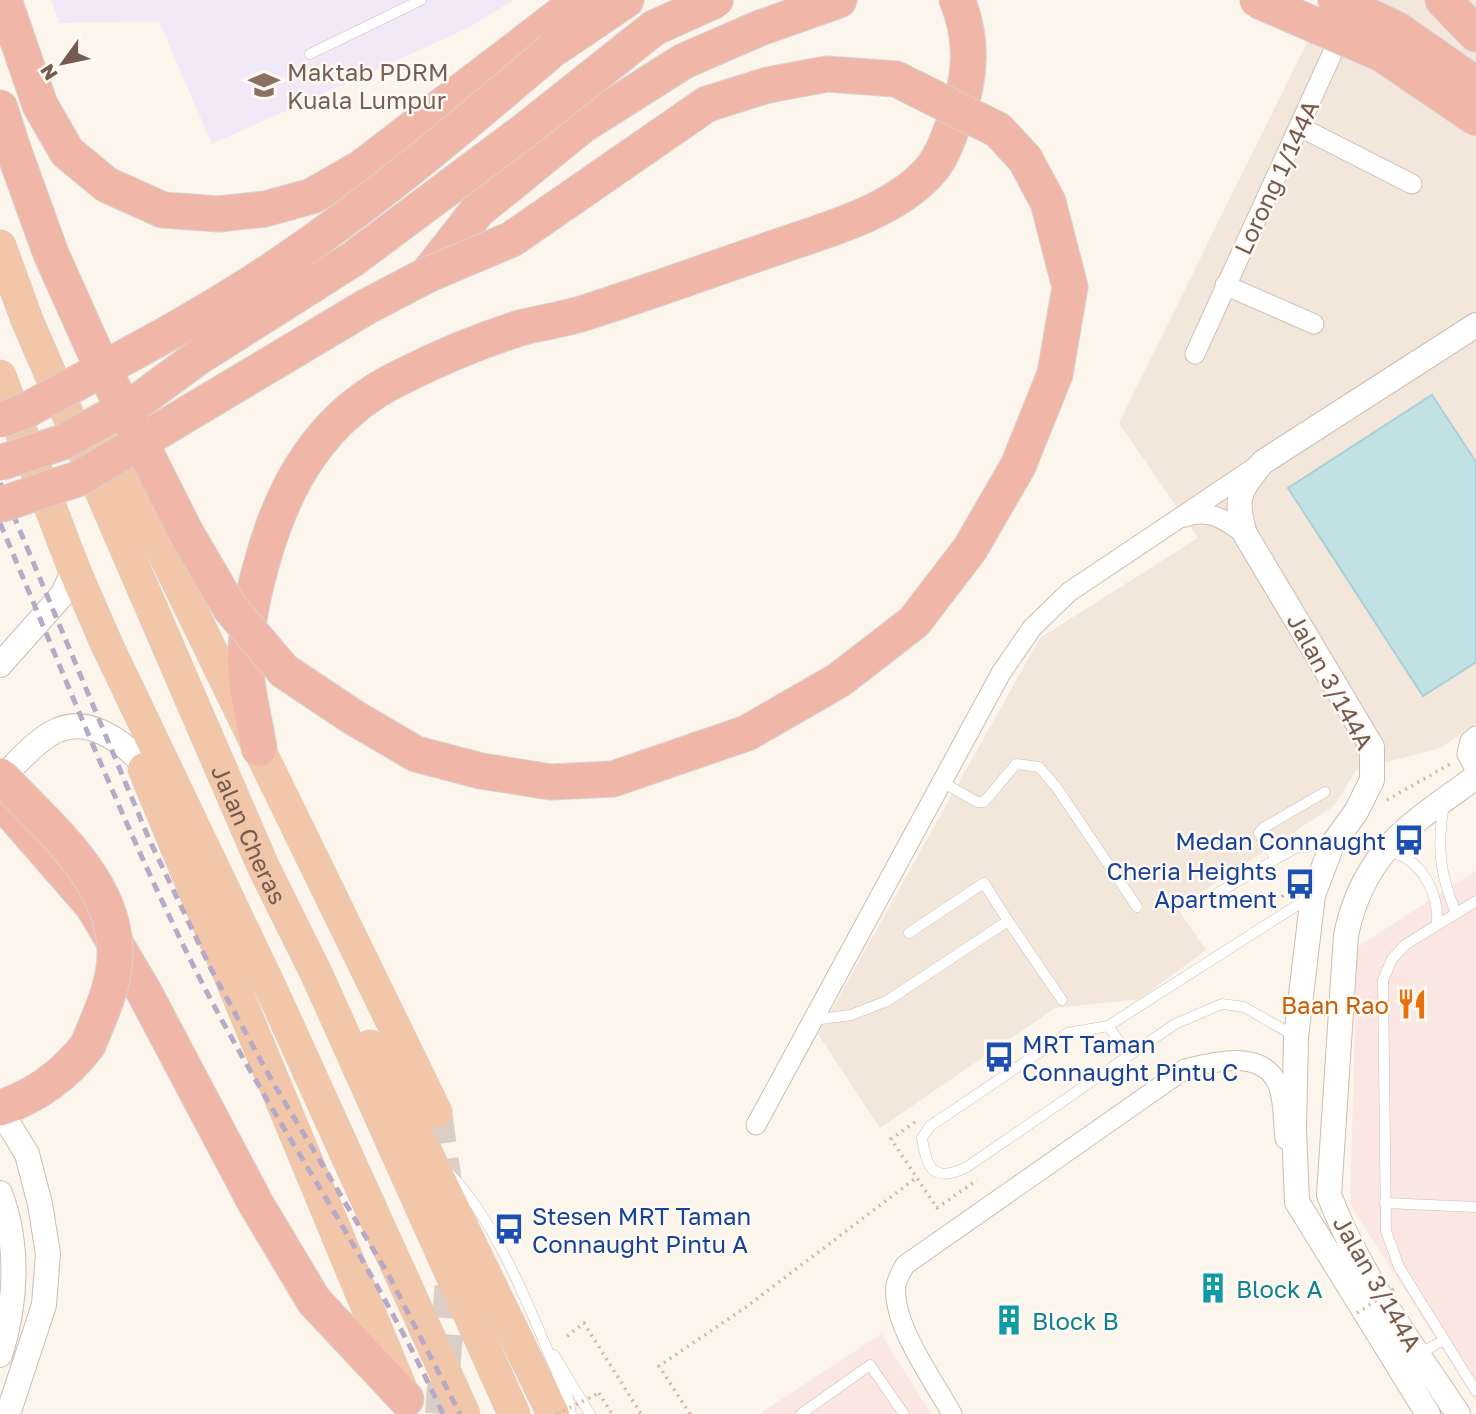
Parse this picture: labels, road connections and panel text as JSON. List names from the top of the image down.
{
  "streets": {
    "highway": ["Jalan Cheras"],
    "street": ["Lorong 1/144A", "Jalan 3/144A"]
  },
  "places": {
    "school or university": ["Maktab PDRM Kuala Lumpur"],
    "bus stop": [
      "Medan Connaught",
      "Cheria Heights Apartment",
      "MRT Taman Connaught Pintu C",
      "Stesen MRT Taman Connaught Pintu A"
    ],
    "restaurant": ["Baan Rao"],
    "building": ["Block A", "Block B"]
  },
  "north": "bottom left"
}
